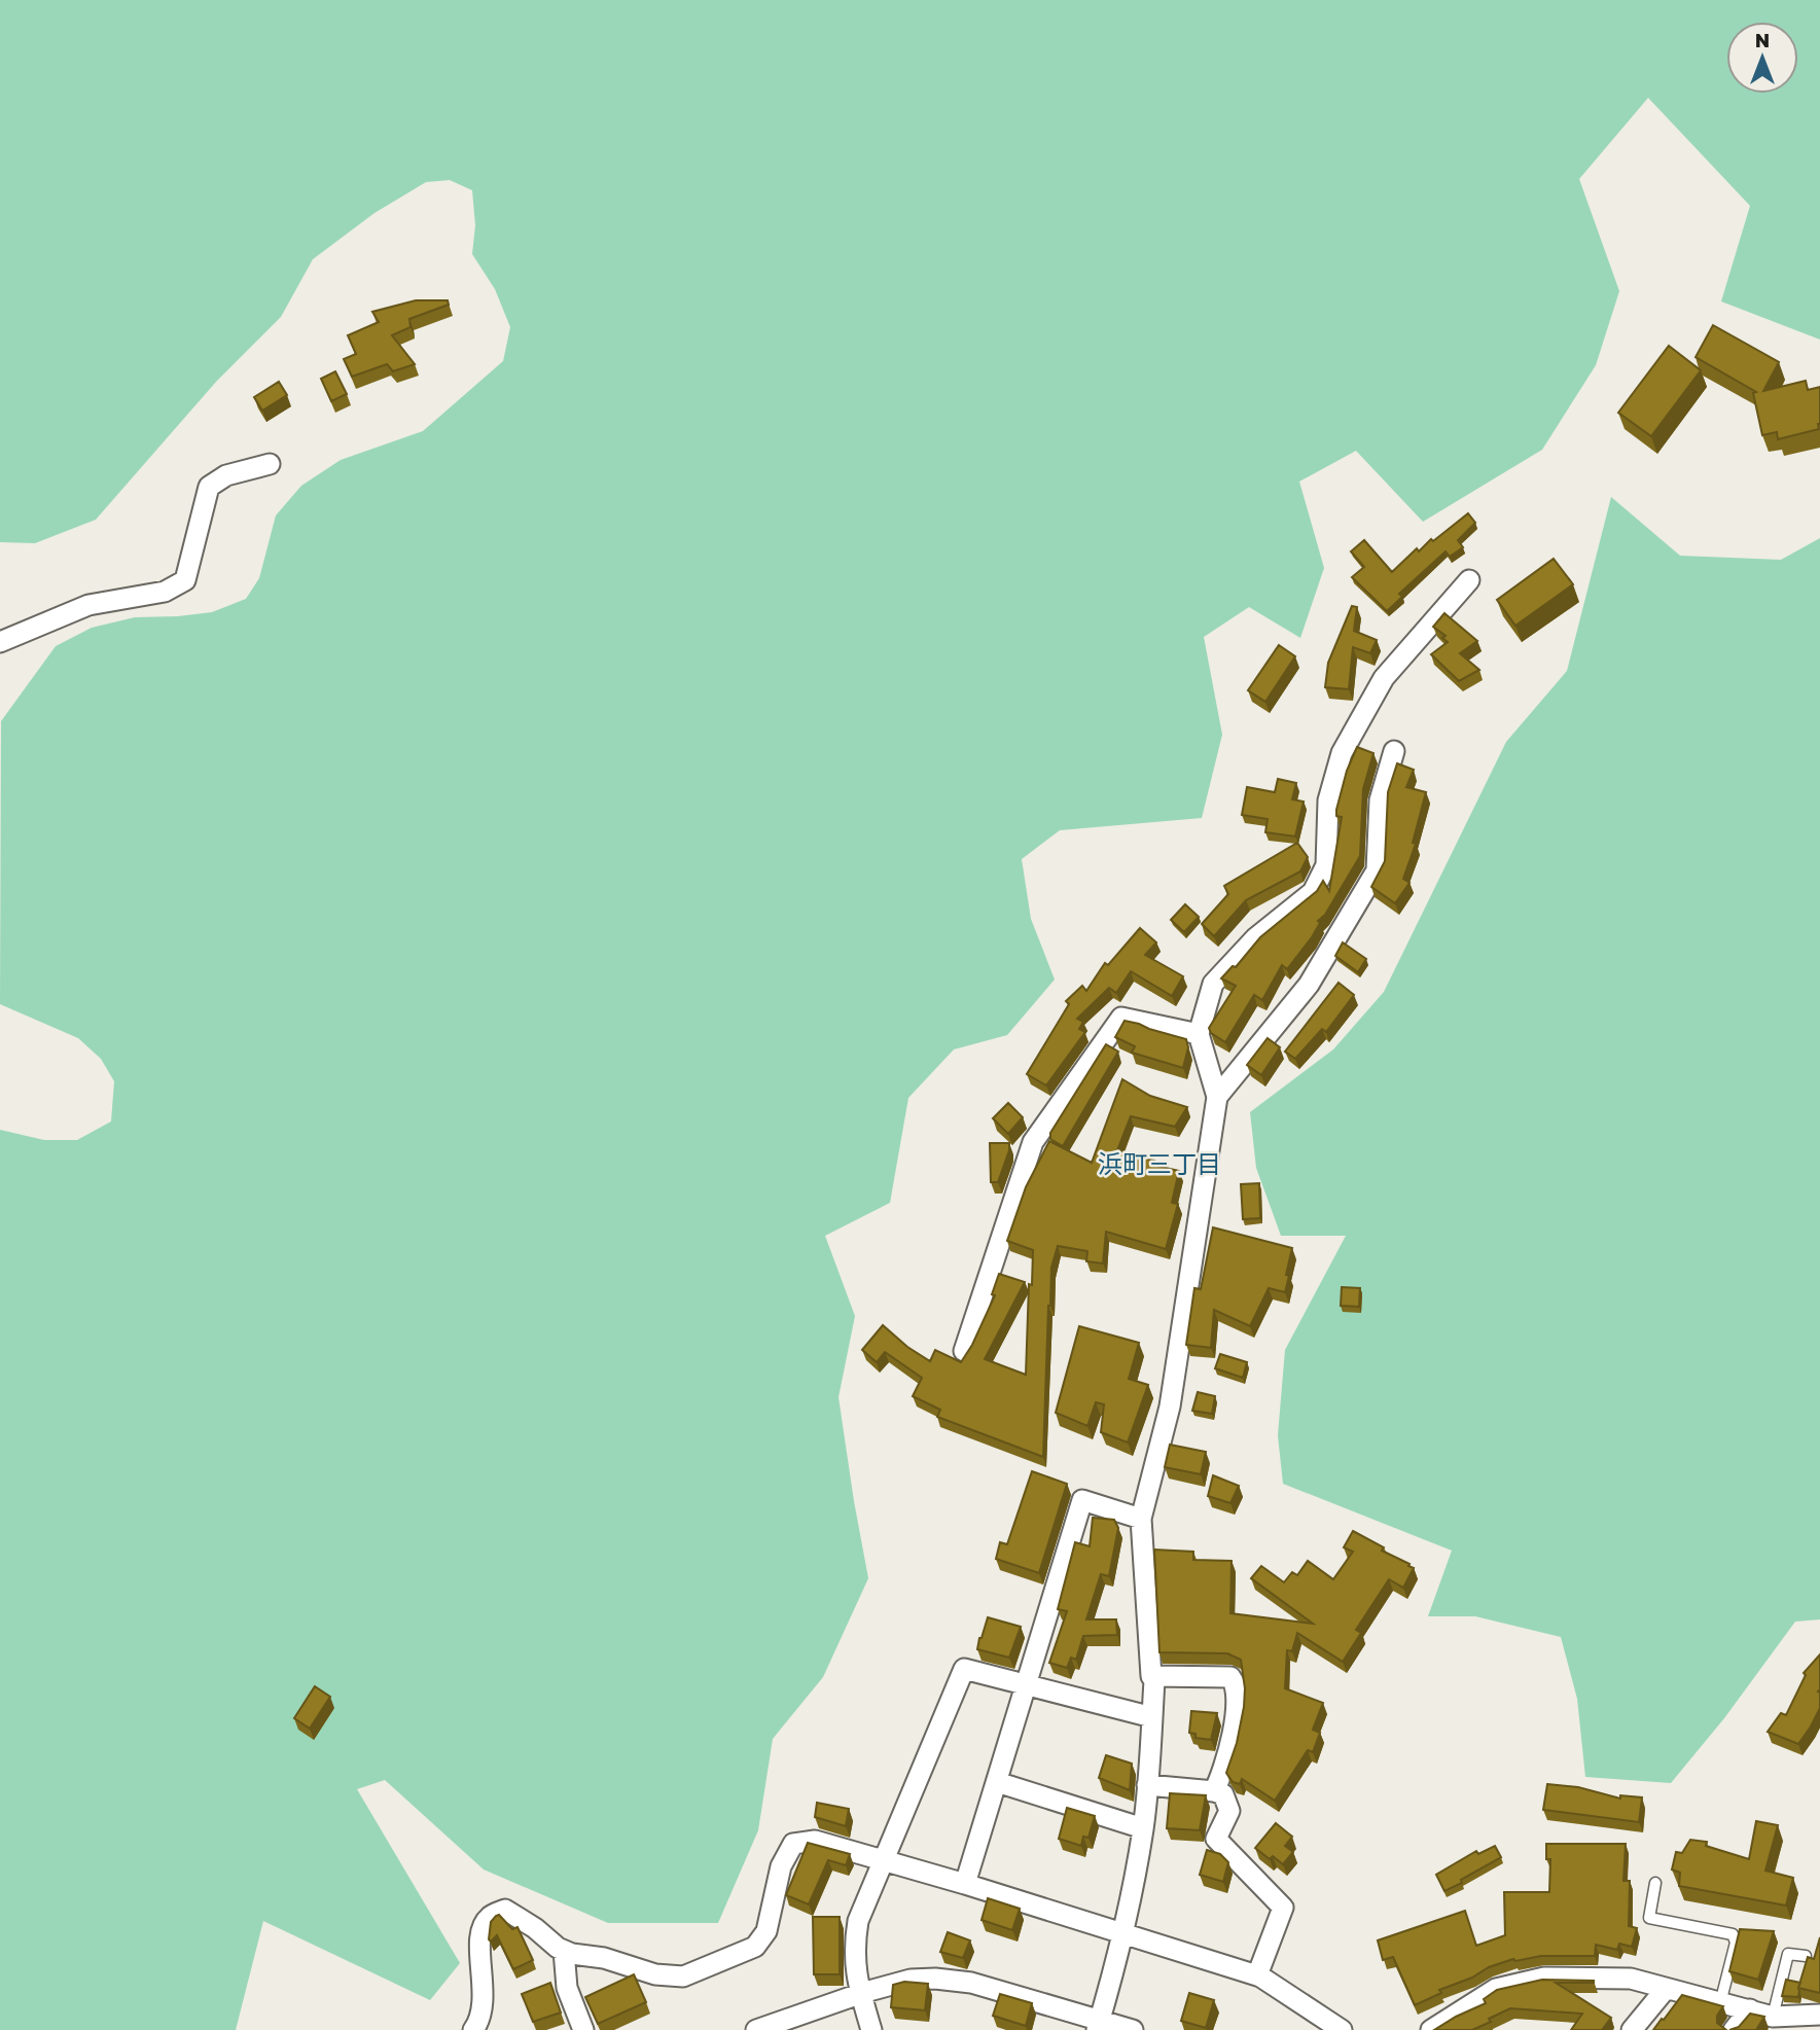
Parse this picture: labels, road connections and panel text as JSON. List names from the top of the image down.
{
  "districts": ["浜町三丁目"],
  "north": "top"
}
